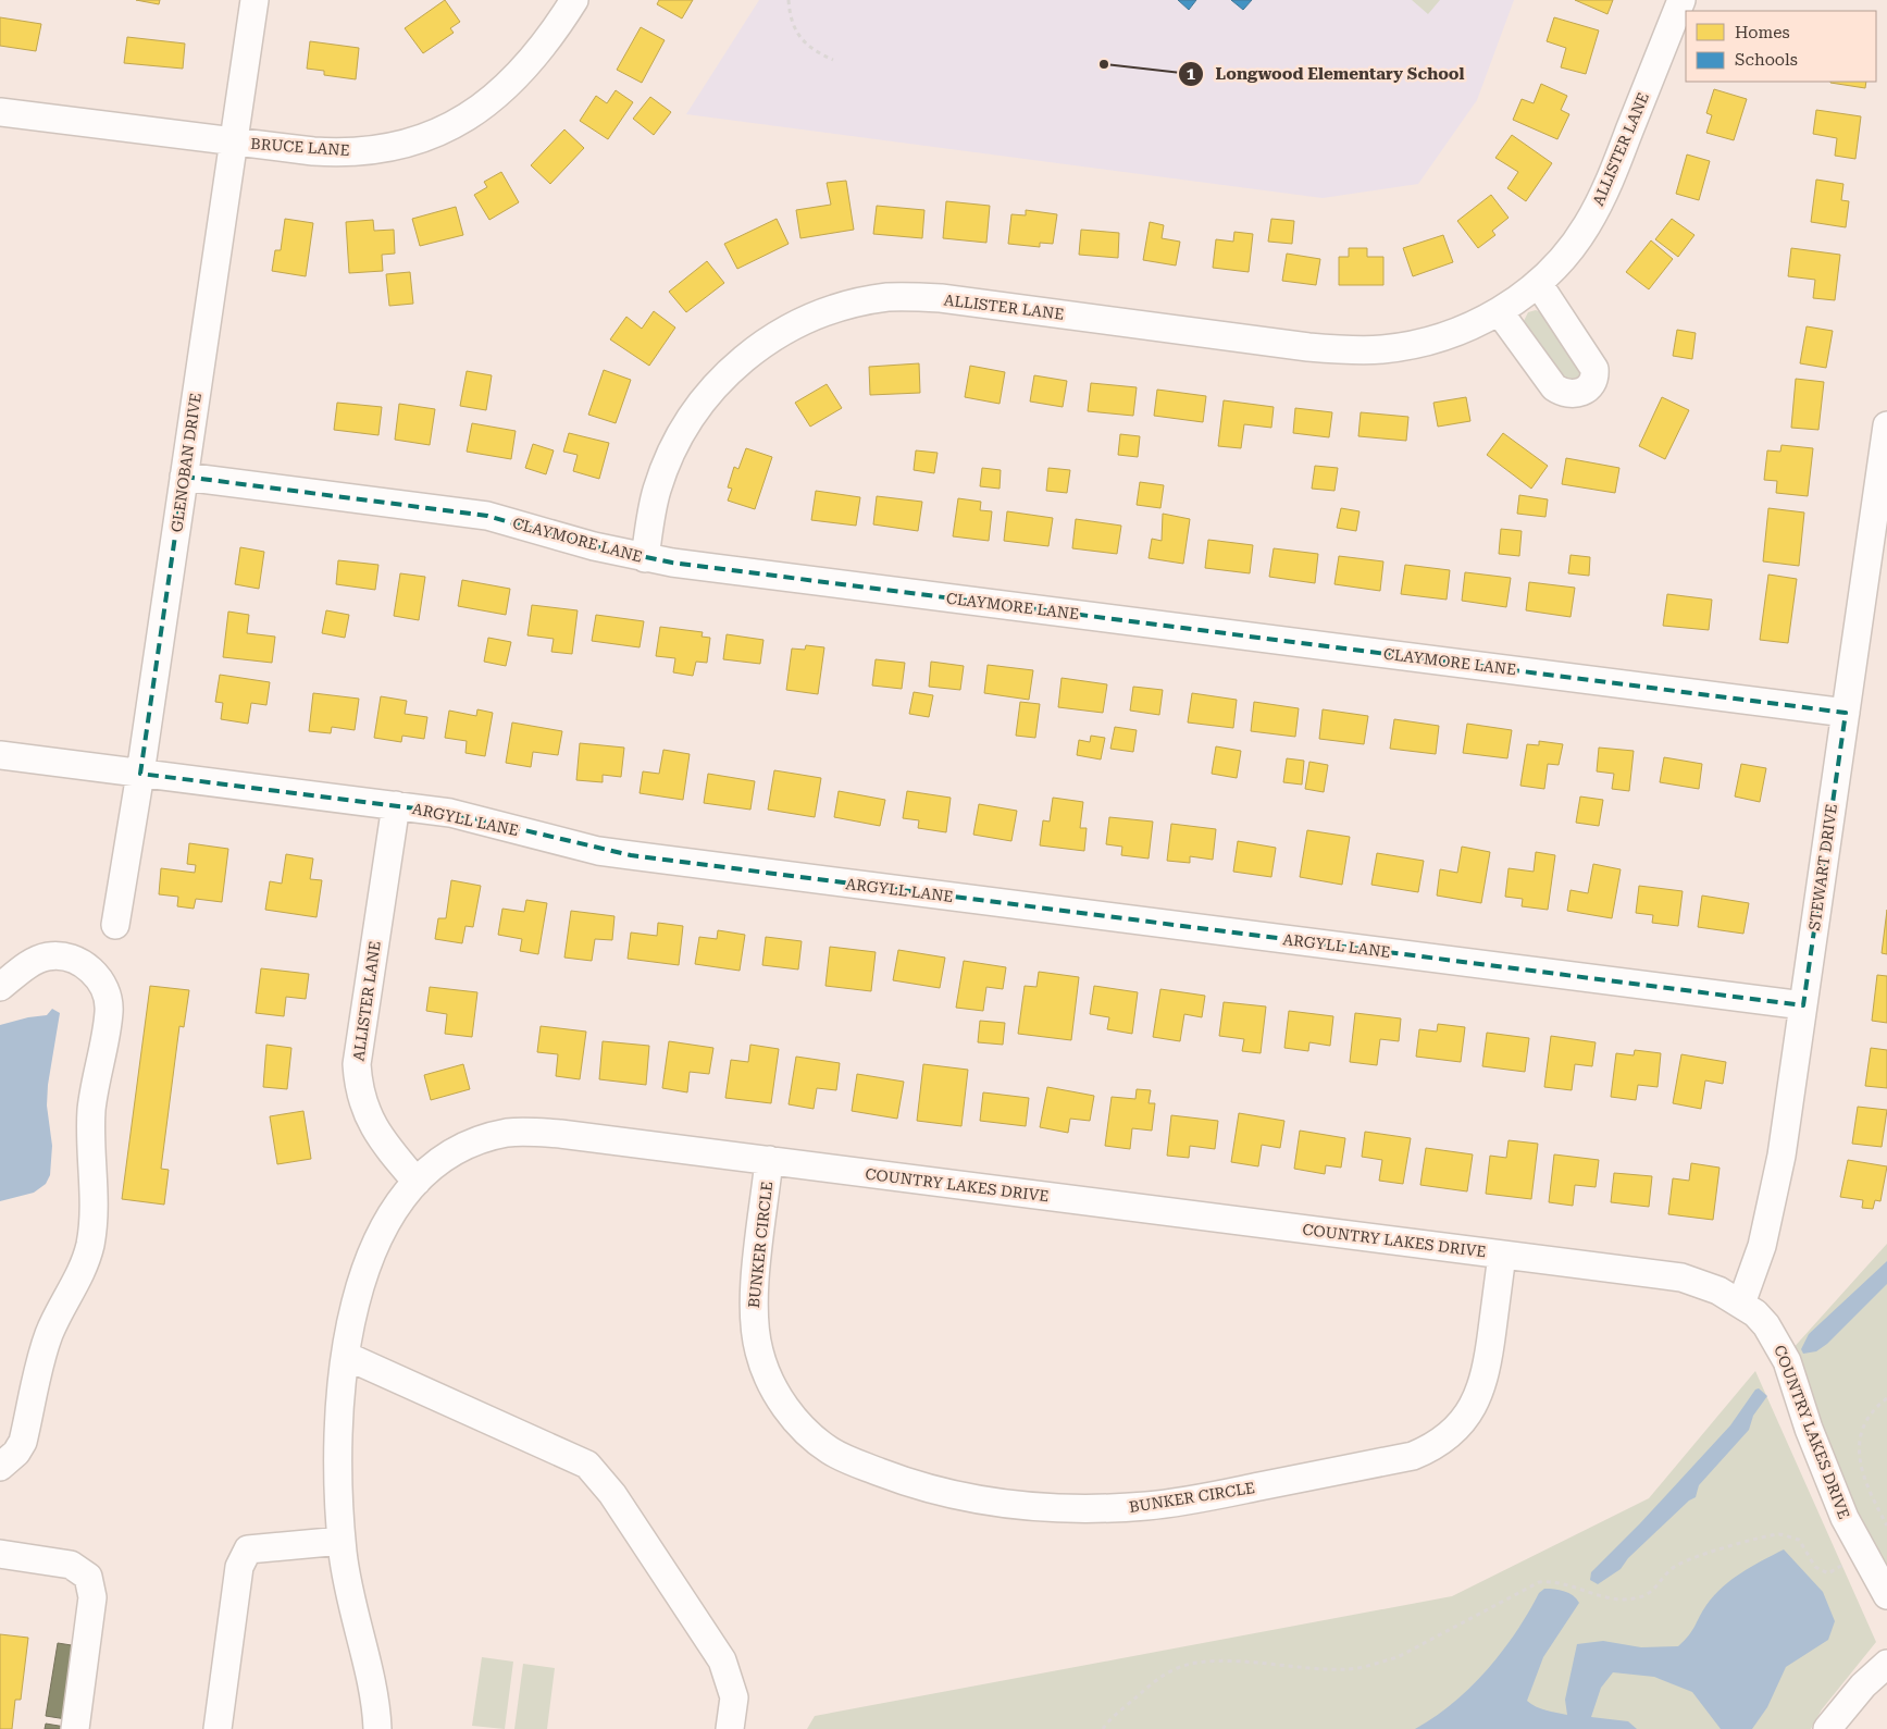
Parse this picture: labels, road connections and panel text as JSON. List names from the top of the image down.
{
  "streets": {
    "street": [
      "BRUCE LANE",
      "ALLISTER LANE",
      "GLENOBAN DRIVE",
      "CLAYMORE LANE",
      "ARGYLL LANE",
      "STEWART DRIVE",
      "COUNTRY LAKES DRIVE",
      "BUNKER CIRCLE"
    ]
  },
  "crossings": [
    ["BRUCE LANE", "GLENOBAN DRIVE"],
    ["ALLISTER LANE", "CLAYMORE LANE"],
    ["ALLISTER LANE", "ARGYLL LANE"],
    ["ALLISTER LANE", "COUNTRY LAKES DRIVE"],
    ["GLENOBAN DRIVE", "CLAYMORE LANE"],
    ["GLENOBAN DRIVE", "ARGYLL LANE"],
    ["CLAYMORE LANE", "STEWART DRIVE"],
    ["ARGYLL LANE", "STEWART DRIVE"],
    ["STEWART DRIVE", "COUNTRY LAKES DRIVE"],
    ["COUNTRY LAKES DRIVE", "BUNKER CIRCLE"]
  ],
  "places": ["Longwood Elementary School"],
  "legend": ["Homes", "Schools"]
}
